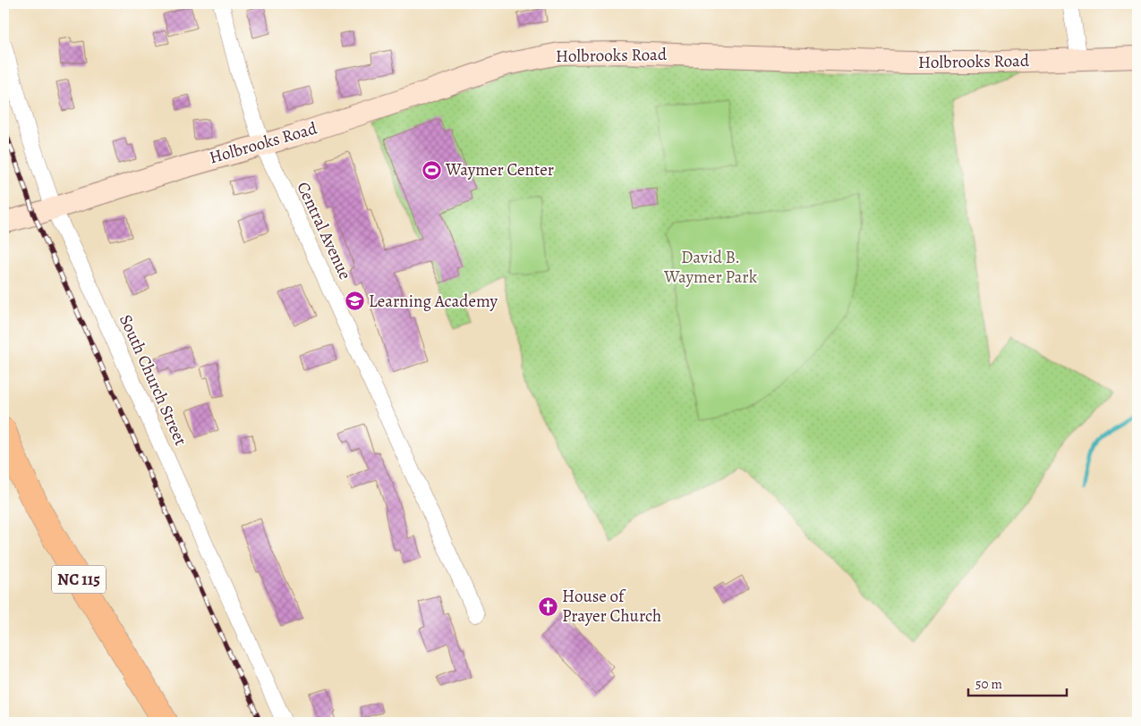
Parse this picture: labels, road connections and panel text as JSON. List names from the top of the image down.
{
  "streets": {
    "main road": ["NC 115"],
    "street": ["Holbrooks Road", "Central Avenue", "South Church Street"]
  },
  "crossings": [
    ["Holbrooks Road", "Central Avenue"],
    ["Holbrooks Road", "South Church Street"]
  ],
  "parks": ["David B. Waymer Park"],
  "places": {
    "sports": ["Waymer Center"],
    "school or university": ["Learning Academy"],
    "church": ["House of Prayer Church"]
  },
  "scale_bar": "50 m"
}
